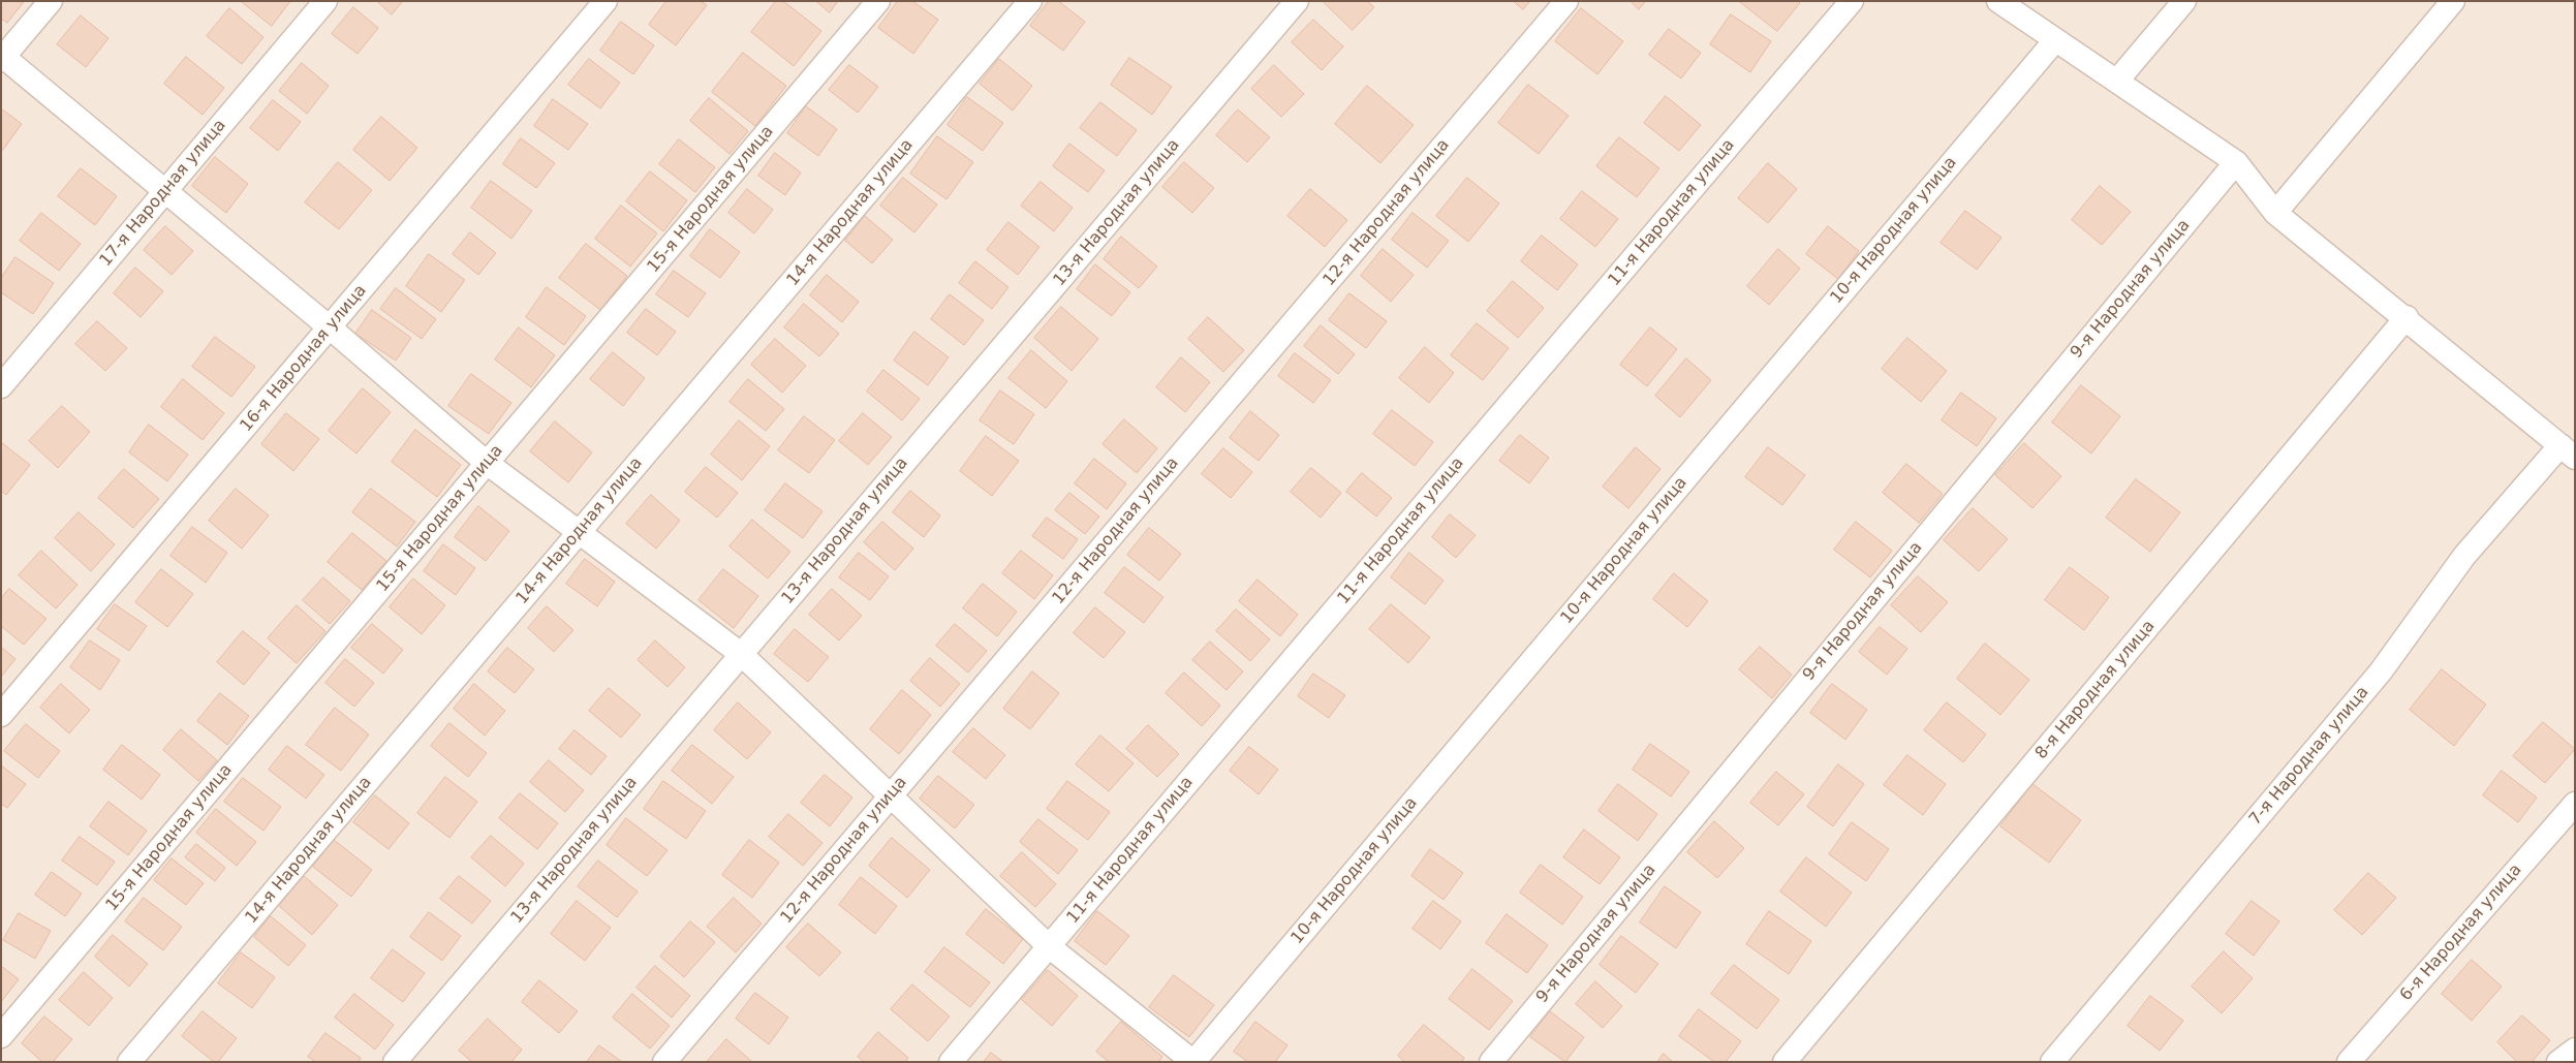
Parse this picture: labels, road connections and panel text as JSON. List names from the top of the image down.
{
  "streets": {
    "street": [
      "17-я Народная улица",
      "15-я Народная улица",
      "14-я Народная улица",
      "13-я Народная улица",
      "12-я Народная улица",
      "11-я Народная улица",
      "10-я Народная улица",
      "9-я Народная улица",
      "16-я Народная улица",
      "8-я Народная улица",
      "7-я Народная улица",
      "6-я Народная улица"
    ]
  }
}
